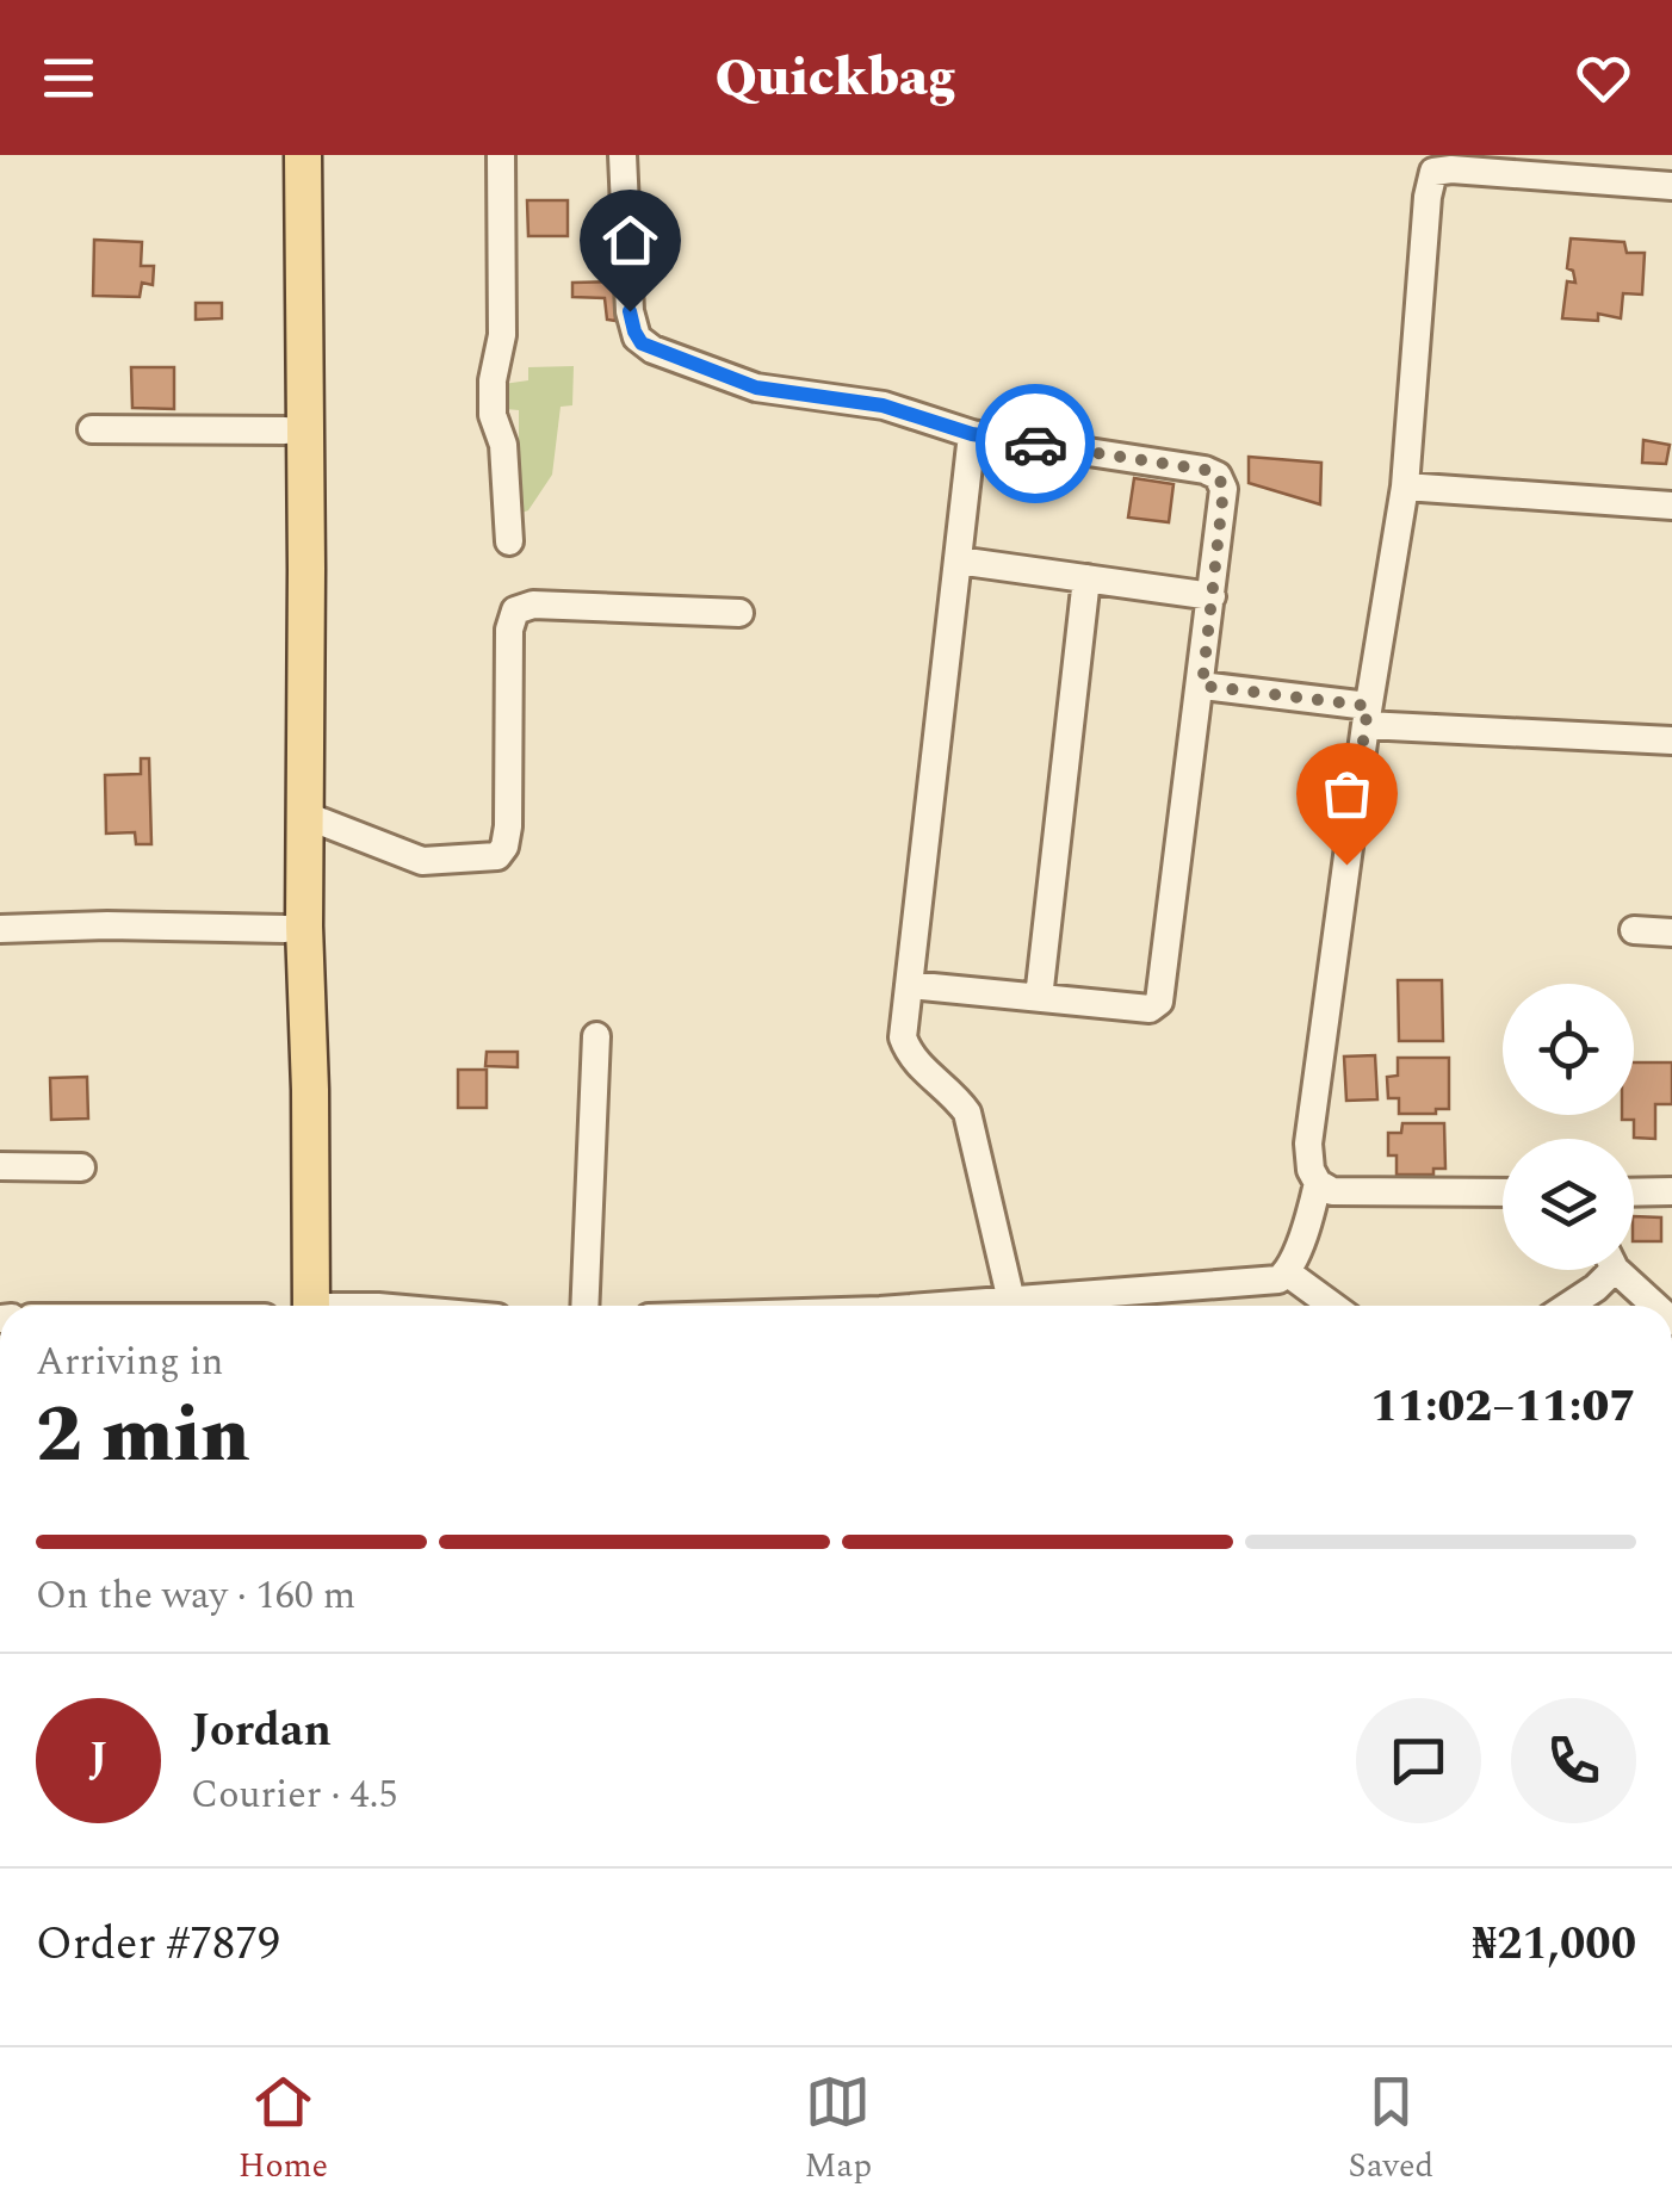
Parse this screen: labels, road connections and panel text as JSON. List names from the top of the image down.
{
  "page": {
    "header": "Quickbag",
    "heading": ["2 min", "Arriving in", "11:02–11:07"],
    "panel": [
      "Jordan",
      "Courier · 4.5",
      "Order #7879",
      "₦21,000"
    ],
    "bar": "On the way · 160 m",
    "round": "J",
    "tabs": ["Home", "Map", "Saved"]
  }
}
